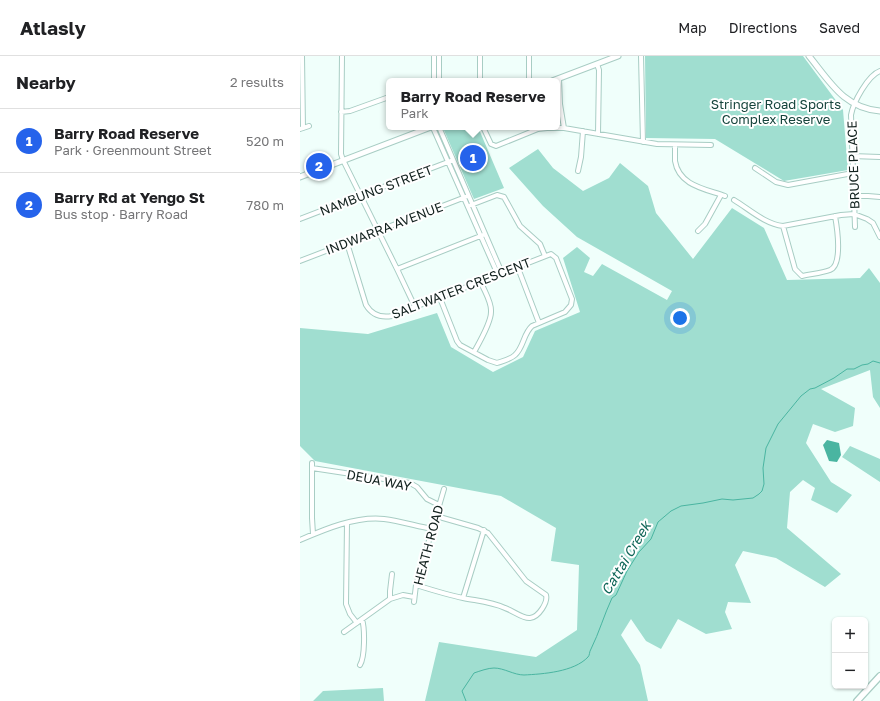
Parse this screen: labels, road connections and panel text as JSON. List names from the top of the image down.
{
  "streets": {
    "street": [
      "BRUCE PLACE",
      "NAMBUNG STREET",
      "INDWARRA AVENUE",
      "SALTWATER CRESCENT",
      "DEUA WAY",
      "HEATH ROAD"
    ]
  },
  "crossings": [
    ["INDWARRA AVENUE", "SALTWATER CRESCENT"],
    ["DEUA WAY", "HEATH ROAD"]
  ],
  "water": ["Cattai Creek"],
  "parks": ["Stringer Road Sports Complex Reserve"],
  "page": {
    "header": "Atlasly",
    "nav": ["Map", "Directions", "Saved"],
    "heading": ["Nearby", "2 results"],
    "popup": ["Barry Road Reserve", "Park"],
    "list": [
      {
        "mark": "1",
        "name": "Barry Road Reserve",
        "note": "Park · Greenmount Street",
        "value": "520 m"
      },
      {
        "mark": "2",
        "name": "Barry Rd at Yengo St",
        "note": "Bus stop · Barry Road",
        "value": "780 m"
      }
    ],
    "pins": ["1", "2"],
    "map_buttons": ["+", "−"]
  }
}
